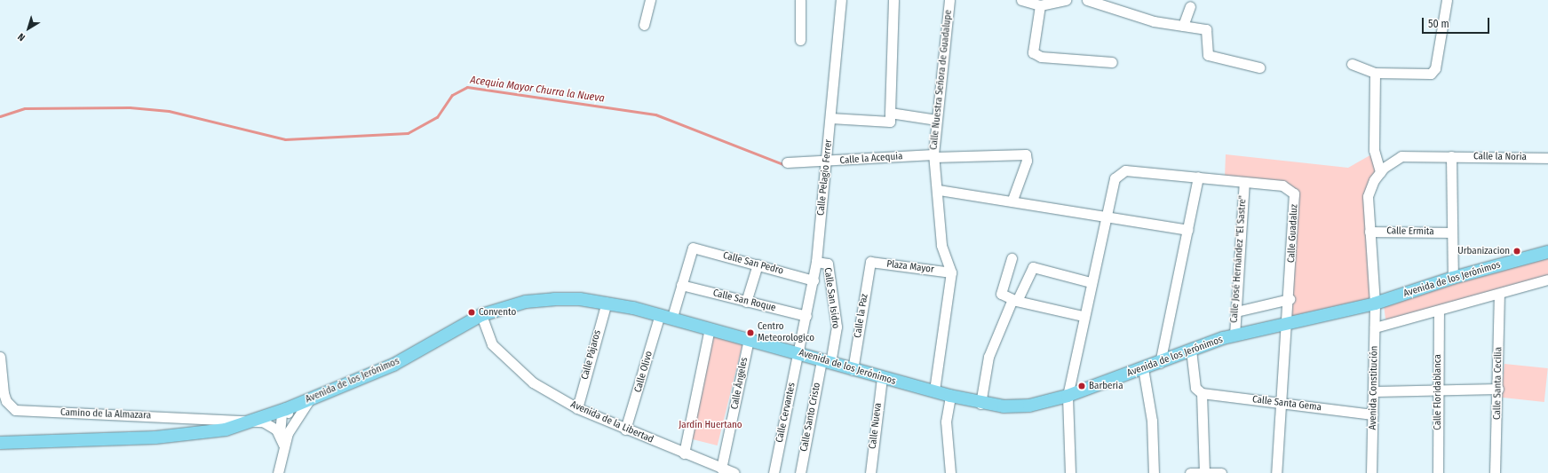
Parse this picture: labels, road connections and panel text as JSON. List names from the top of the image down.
{
  "streets": {
    "main road": ["Avenida de los Jerónimos"],
    "street": [
      "Calle Nuestra Señora de Guadalupe",
      "Calle la Noria",
      "Calle la Acequia",
      "Calle Pelagio Ferrer",
      "Calle Ermita",
      "Calle Guadaluz",
      "Calle José Hernández \"El Sastre\"",
      "Calle San Pedro",
      "Plaza Mayor",
      "Calle San Isidro",
      "Calle San Roque",
      "Calle la Paz",
      "Calle Pájaros",
      "Calle Olivo",
      "Calle Ángeles",
      "Calle Santa Cecilia",
      "Avenida Constitución",
      "Calle Floridablanca",
      "Calle Santa Gema",
      "Calle Cervantes",
      "Camino de la Almazara",
      "Calle Santo Cristo",
      "Avenida de la Libertad",
      "Calle Nueva"
    ]
  },
  "crossings": [
    ["Calle Nuestra Señora de Guadalupe", "Calle la Acequia"],
    ["Calle Nuestra Señora de Guadalupe", "Plaza Mayor"],
    ["Calle Nuestra Señora de Guadalupe", "Avenida de los Jerónimos"],
    ["Calle la Noria", "Avenida Constitución"],
    ["Calle la Acequia", "Calle Pelagio Ferrer"],
    ["Calle Pelagio Ferrer", "Calle San Pedro"],
    ["Calle Pelagio Ferrer", "Avenida de los Jerónimos"],
    ["Calle Pelagio Ferrer", "Calle San Isidro"],
    ["Calle Pelagio Ferrer", "Calle San Roque"],
    ["Calle Pelagio Ferrer", "Calle Cervantes"],
    ["Calle Ermita", "Avenida Constitución"],
    ["Calle Guadaluz", "Calle José Hernández \"El Sastre\""],
    ["Calle Guadaluz", "Avenida de los Jerónimos"],
    ["Calle Guadaluz", "Calle Santa Gema"],
    ["Calle José Hernández \"El Sastre\"", "Avenida de los Jerónimos"],
    ["Calle San Pedro", "Calle San Roque"],
    ["Plaza Mayor", "Calle la Paz"],
    ["Avenida de los Jerónimos", "Calle San Isidro"],
    ["Avenida de los Jerónimos", "Calle la Paz"],
    ["Avenida de los Jerónimos", "Calle Pájaros"],
    ["Avenida de los Jerónimos", "Calle Olivo"],
    ["Avenida de los Jerónimos", "Calle Ángeles"],
    ["Avenida de los Jerónimos", "Avenida Constitución"],
    ["Avenida de los Jerónimos", "Calle Cervantes"],
    ["Avenida de los Jerónimos", "Camino de la Almazara"],
    ["Avenida de los Jerónimos", "Calle Santo Cristo"],
    ["Avenida de los Jerónimos", "Avenida de la Libertad"],
    ["Avenida de los Jerónimos", "Calle Nueva"],
    ["Calle San Isidro", "Calle Santo Cristo"],
    ["Calle Pájaros", "Avenida de la Libertad"],
    ["Calle Olivo", "Avenida de la Libertad"],
    ["Calle Ángeles", "Avenida de la Libertad"],
    ["Avenida Constitución", "Calle Santa Gema"]
  ],
  "water": ["Acequia Mayor Churra la Nueva"],
  "parks": ["Jardín Huertano"],
  "places": [
    "Urbanizacion",
    "Convento",
    "Centro Meteorologico",
    "Barberia"
  ],
  "scale_bar": "50 m",
  "north": "bottom left"
}
